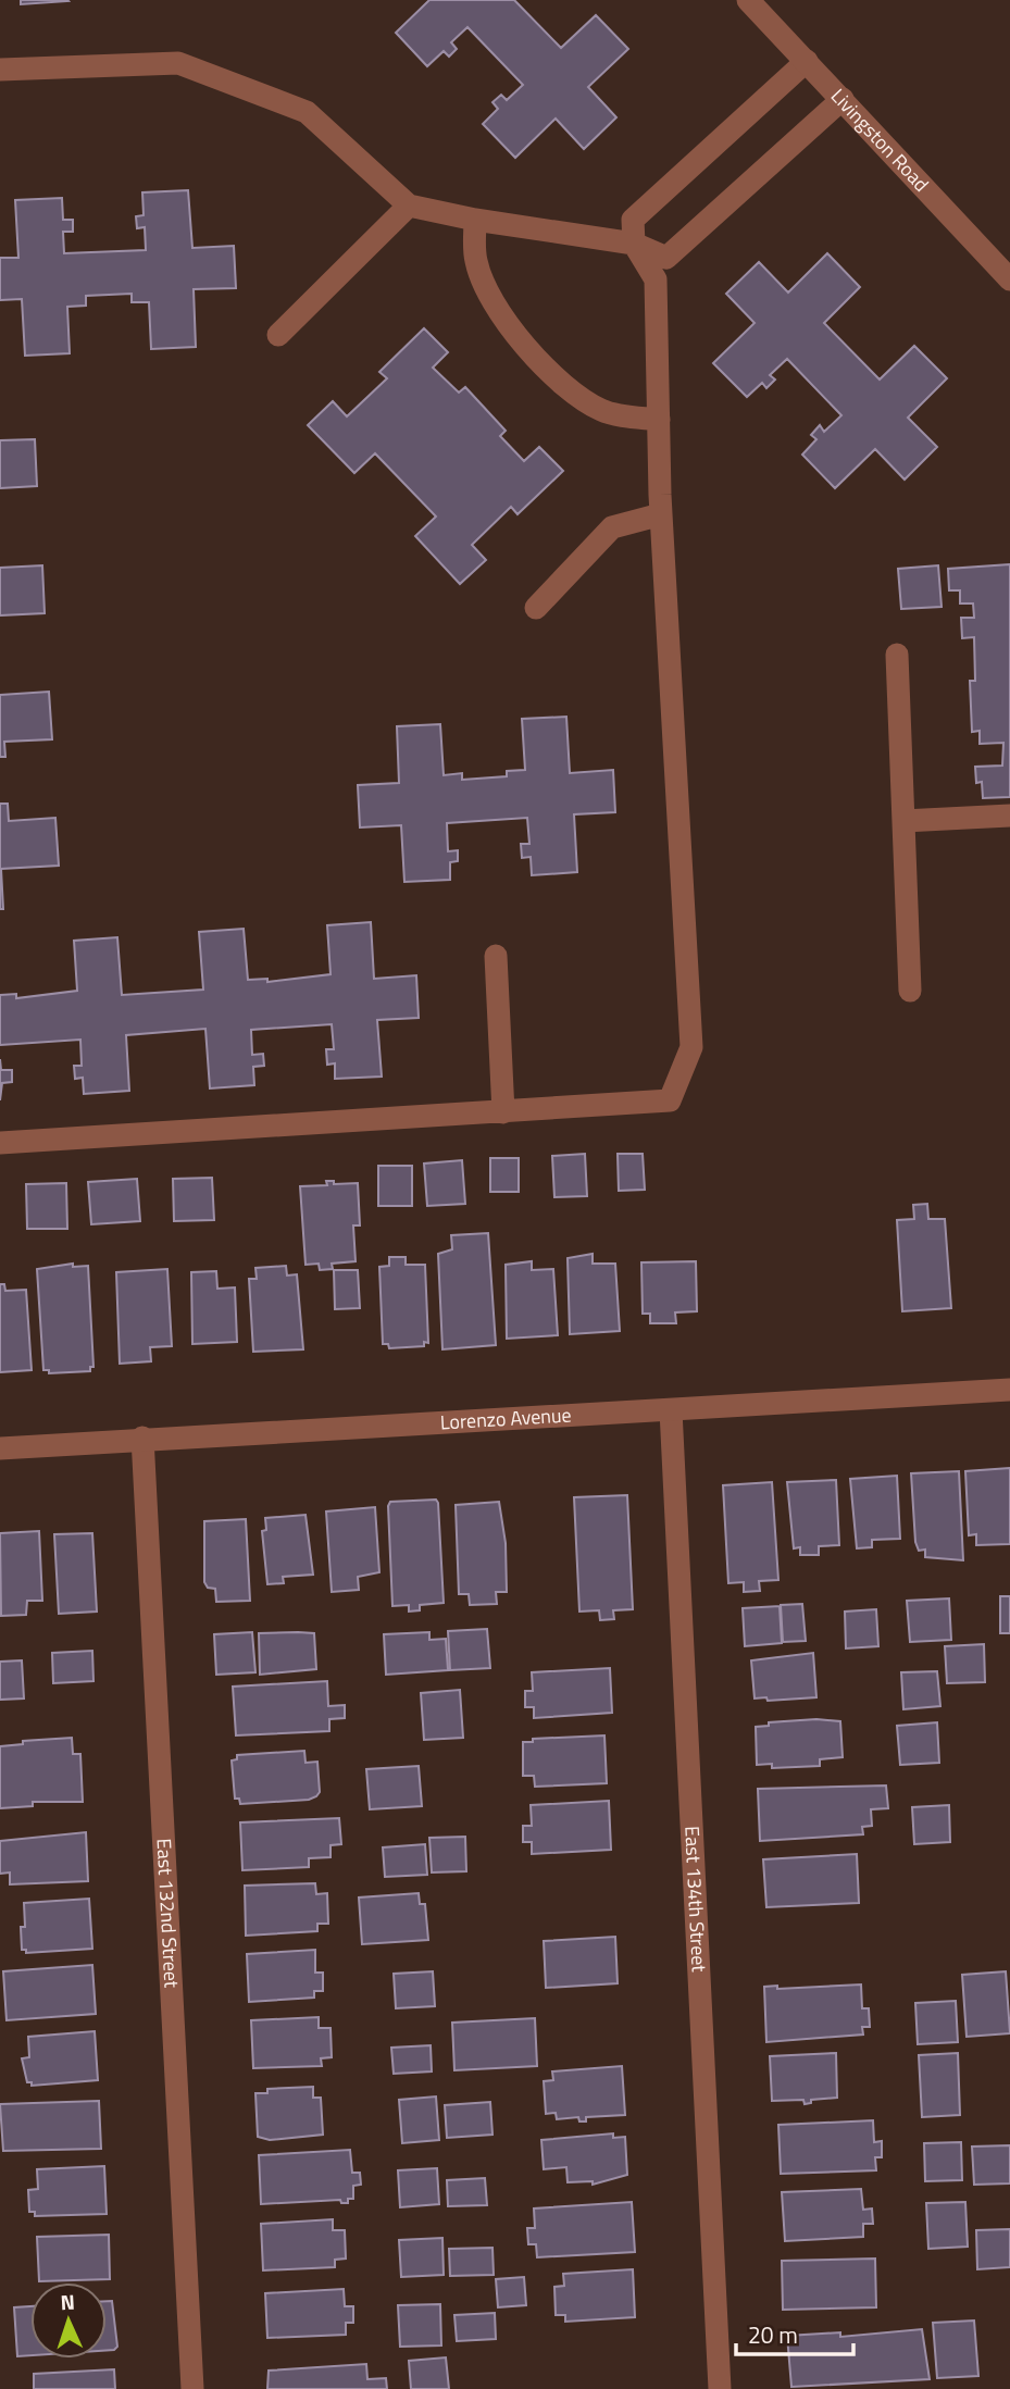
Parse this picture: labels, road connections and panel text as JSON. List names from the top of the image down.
{
  "streets": {
    "street": [
      "Livingston Road",
      "Lorenzo Avenue",
      "East 134th Street",
      "East 132nd Street"
    ]
  },
  "crossings": [
    ["Lorenzo Avenue", "East 134th Street"],
    ["Lorenzo Avenue", "East 132nd Street"]
  ],
  "scale_bar": "20 m",
  "north": "top"
}
